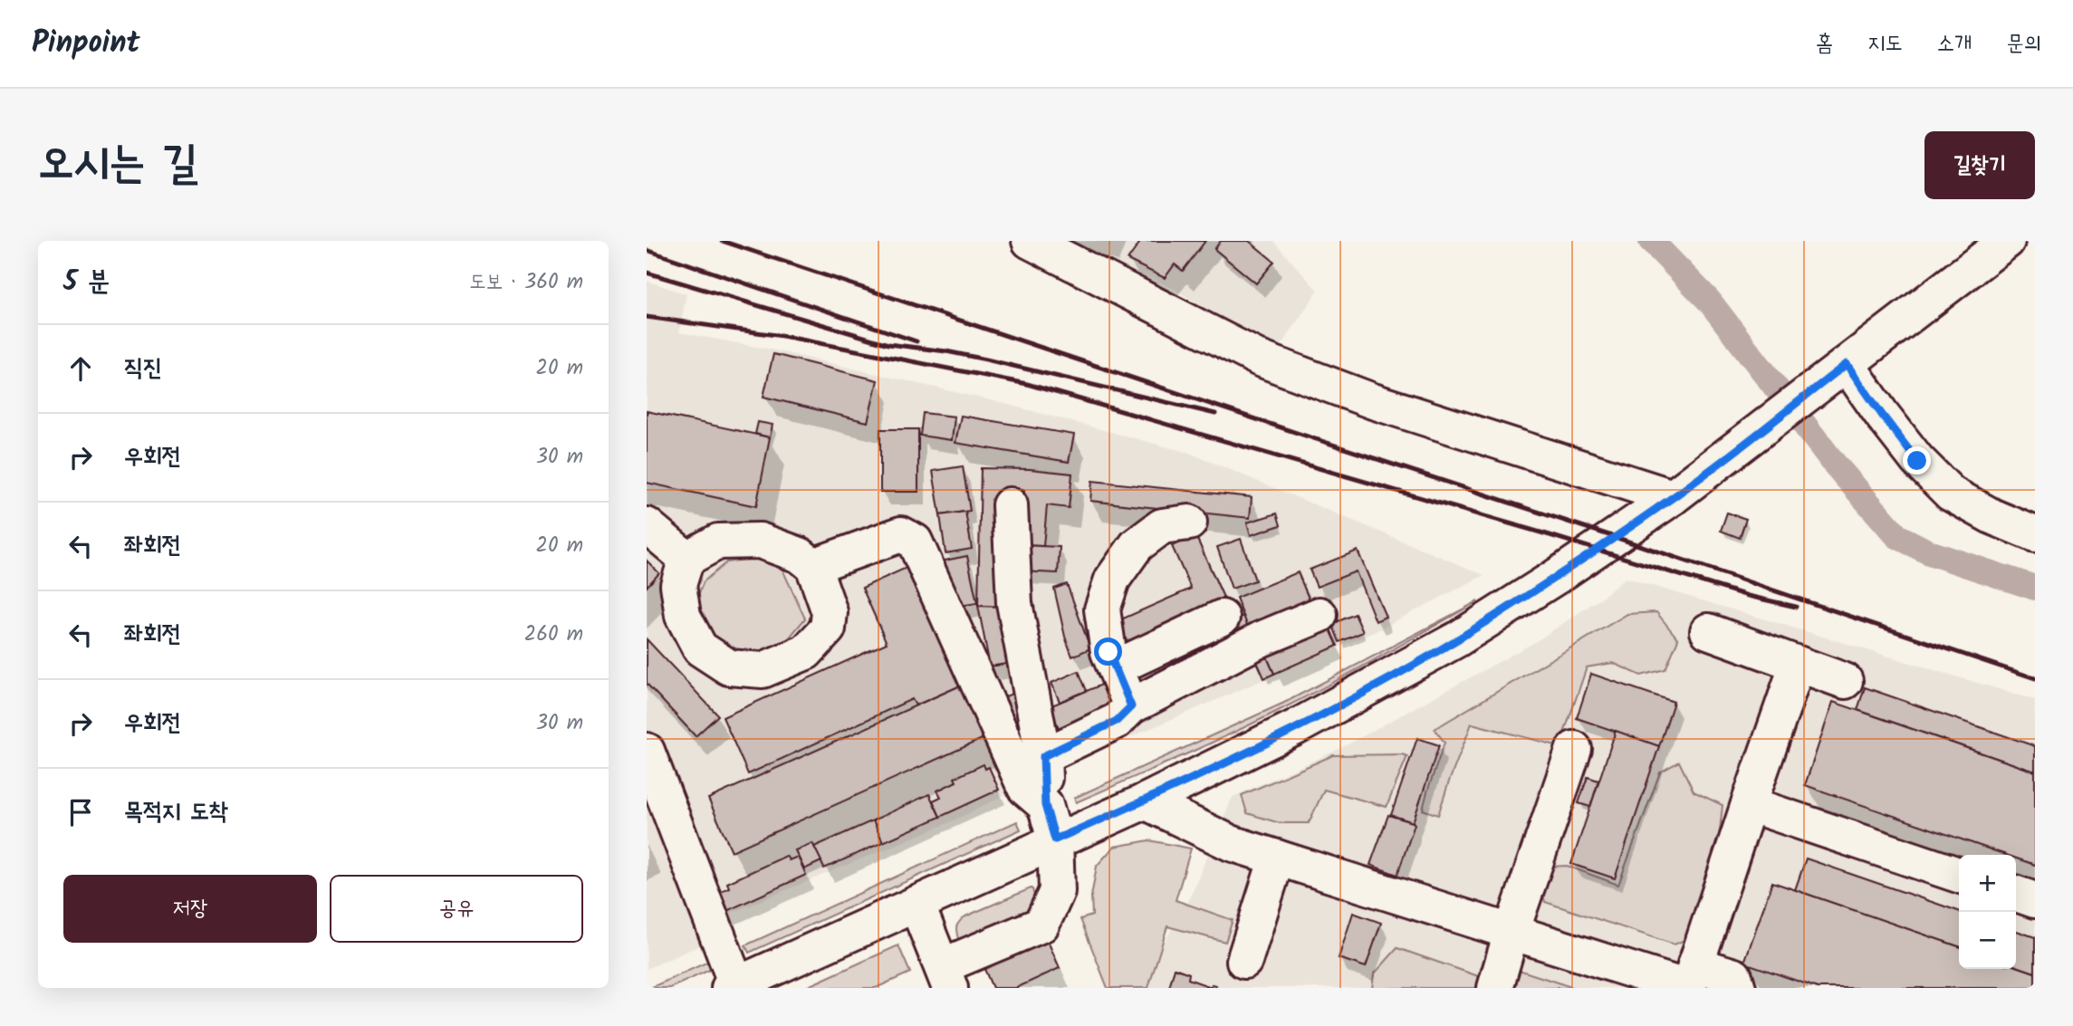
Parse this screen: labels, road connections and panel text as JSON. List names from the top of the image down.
{
  "page": {
    "header": "Pinpoint",
    "nav": [
      "홈",
      "지도",
      "소개",
      "문의"
    ],
    "title": "오시는 길",
    "buttons": [
      "길찾기",
      ["저장", "공유"]
    ],
    "heading": ["5 분", "도보 · 360 m"],
    "list": [
      ["직진", "20 m"],
      ["우회전", "30 m"],
      ["좌회전", "20 m"],
      ["좌회전", "260 m"],
      ["우회전", "30 m"],
      "목적지 도착"
    ],
    "map_buttons": ["+", "−"]
  }
}
